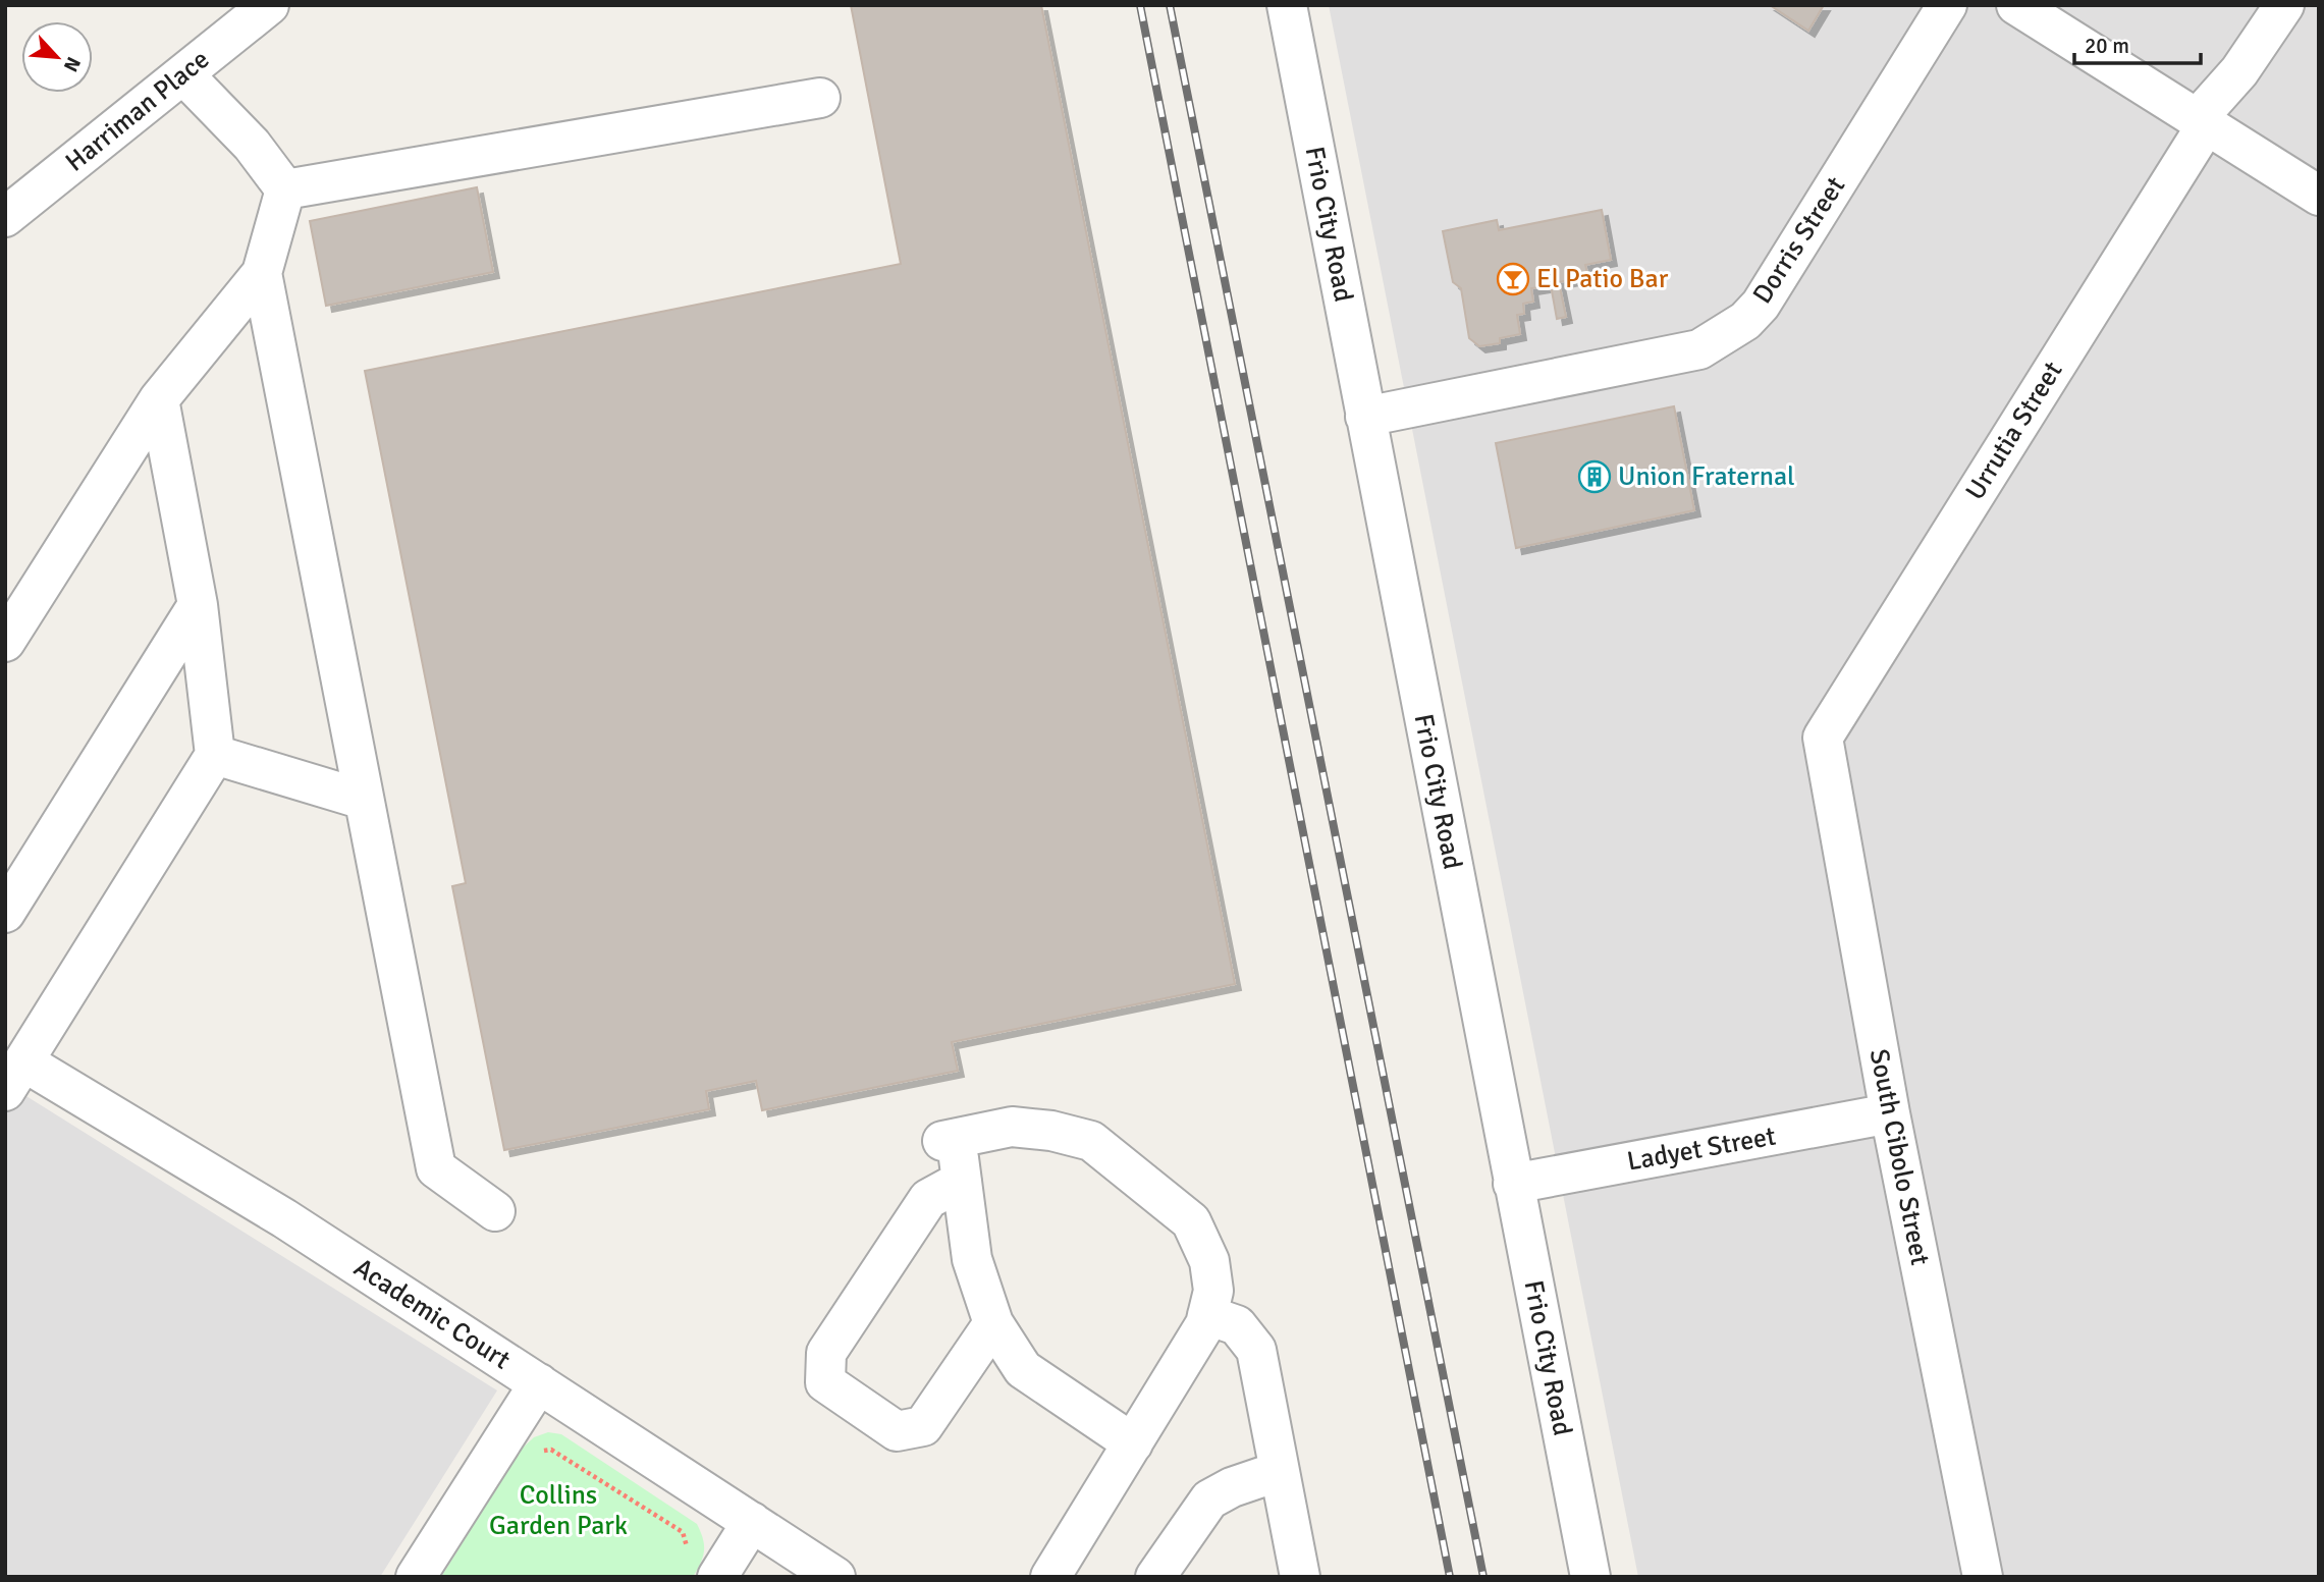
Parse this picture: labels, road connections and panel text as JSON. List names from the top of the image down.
{
  "streets": {
    "street": [
      "Harriman Place",
      "Frio City Road",
      "Dorris Street",
      "Urrutia Street",
      "Ladyet Street",
      "South Cibolo Street",
      "Academic Court"
    ]
  },
  "crossings": [
    ["Frio City Road", "Dorris Street"],
    ["Frio City Road", "Ladyet Street"],
    ["Urrutia Street", "South Cibolo Street"],
    ["Ladyet Street", "South Cibolo Street"]
  ],
  "parks": ["Collins Garden Park"],
  "places": {
    "bar": ["El Patio Bar"],
    "building": ["Union Fraternal"]
  },
  "scale_bar": "20 m",
  "north": "bottom right"
}
